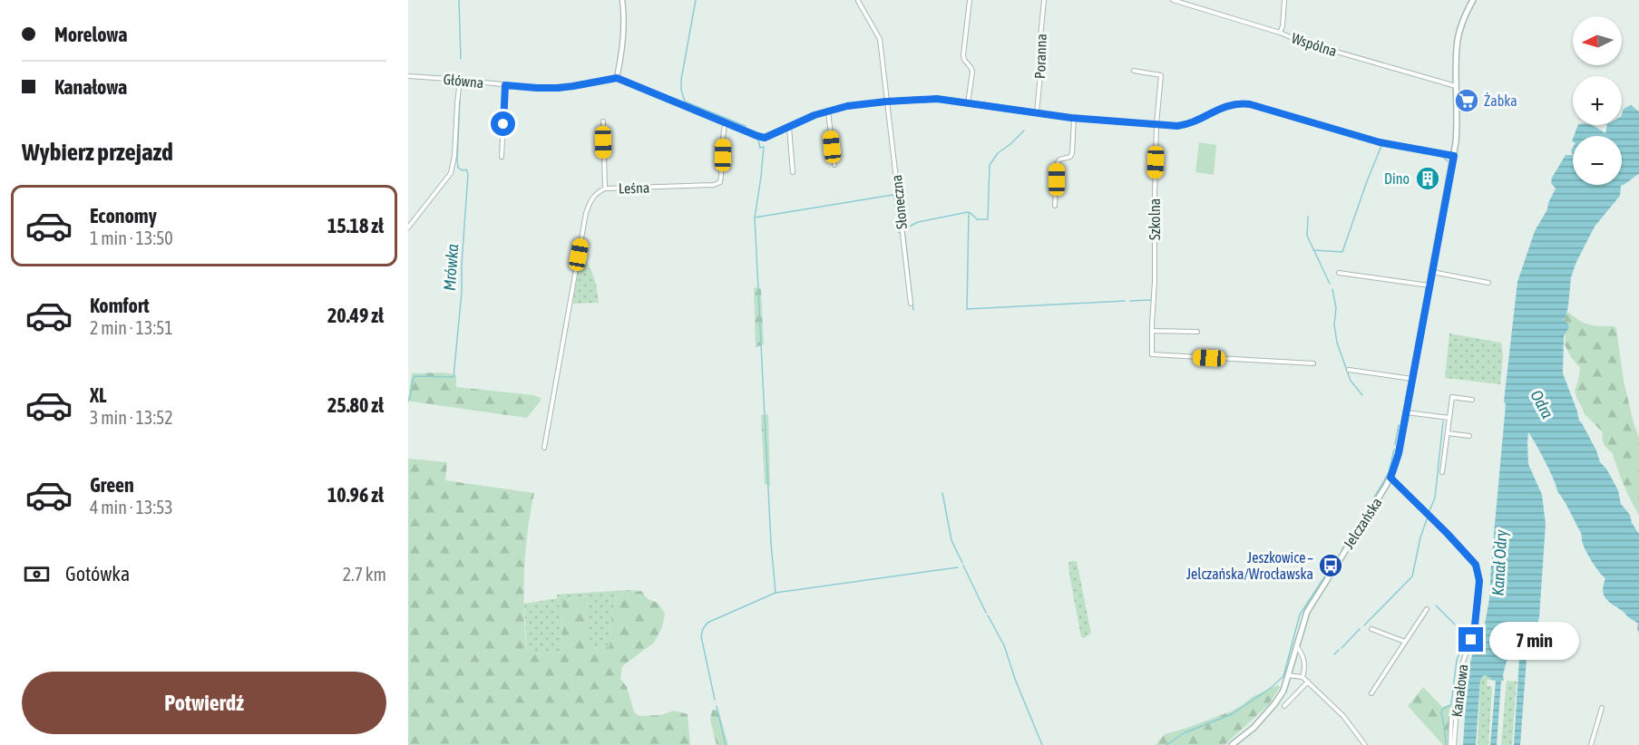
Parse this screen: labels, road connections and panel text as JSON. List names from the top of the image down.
{
  "streets": {
    "main road": ["Jelczańska"],
    "street": [
      "Wspólna",
      "Poranna",
      "Główna",
      "Leśna",
      "Słoneczna",
      "Szkolna",
      "Kanałowa"
    ]
  },
  "crossings": [
    ["Wspólna", "Jelczańska"],
    ["Jelczańska", "Kanałowa"]
  ],
  "water": ["Mrówka", "Odra", "Kanał Odry"],
  "places": {
    "supermarket": ["Żabka"],
    "building": ["Dino"],
    "bus stop": ["Jeszkowice – Jelczańska/Wrocławska"]
  },
  "north": "left",
  "page": {
    "banner": ["Morelowa", "Kanałowa"],
    "map_buttons": ["+", "−"],
    "heading": "Wybierz przejazd",
    "list": [
      {
        "name": "Economy",
        "note": "1 min · 13:50",
        "value": "15.18 zł"
      },
      {
        "name": "Komfort",
        "note": "2 min · 13:51",
        "value": "20.49 zł"
      },
      {
        "name": "XL",
        "note": "3 min · 13:52",
        "value": "25.80 zł"
      },
      {
        "name": "Green",
        "note": "4 min · 13:53",
        "value": "10.96 zł"
      }
    ],
    "pay": ["Gotówka", "2.7 km"],
    "bubble": "7 min",
    "buttons": "Potwierdź"
  }
}
